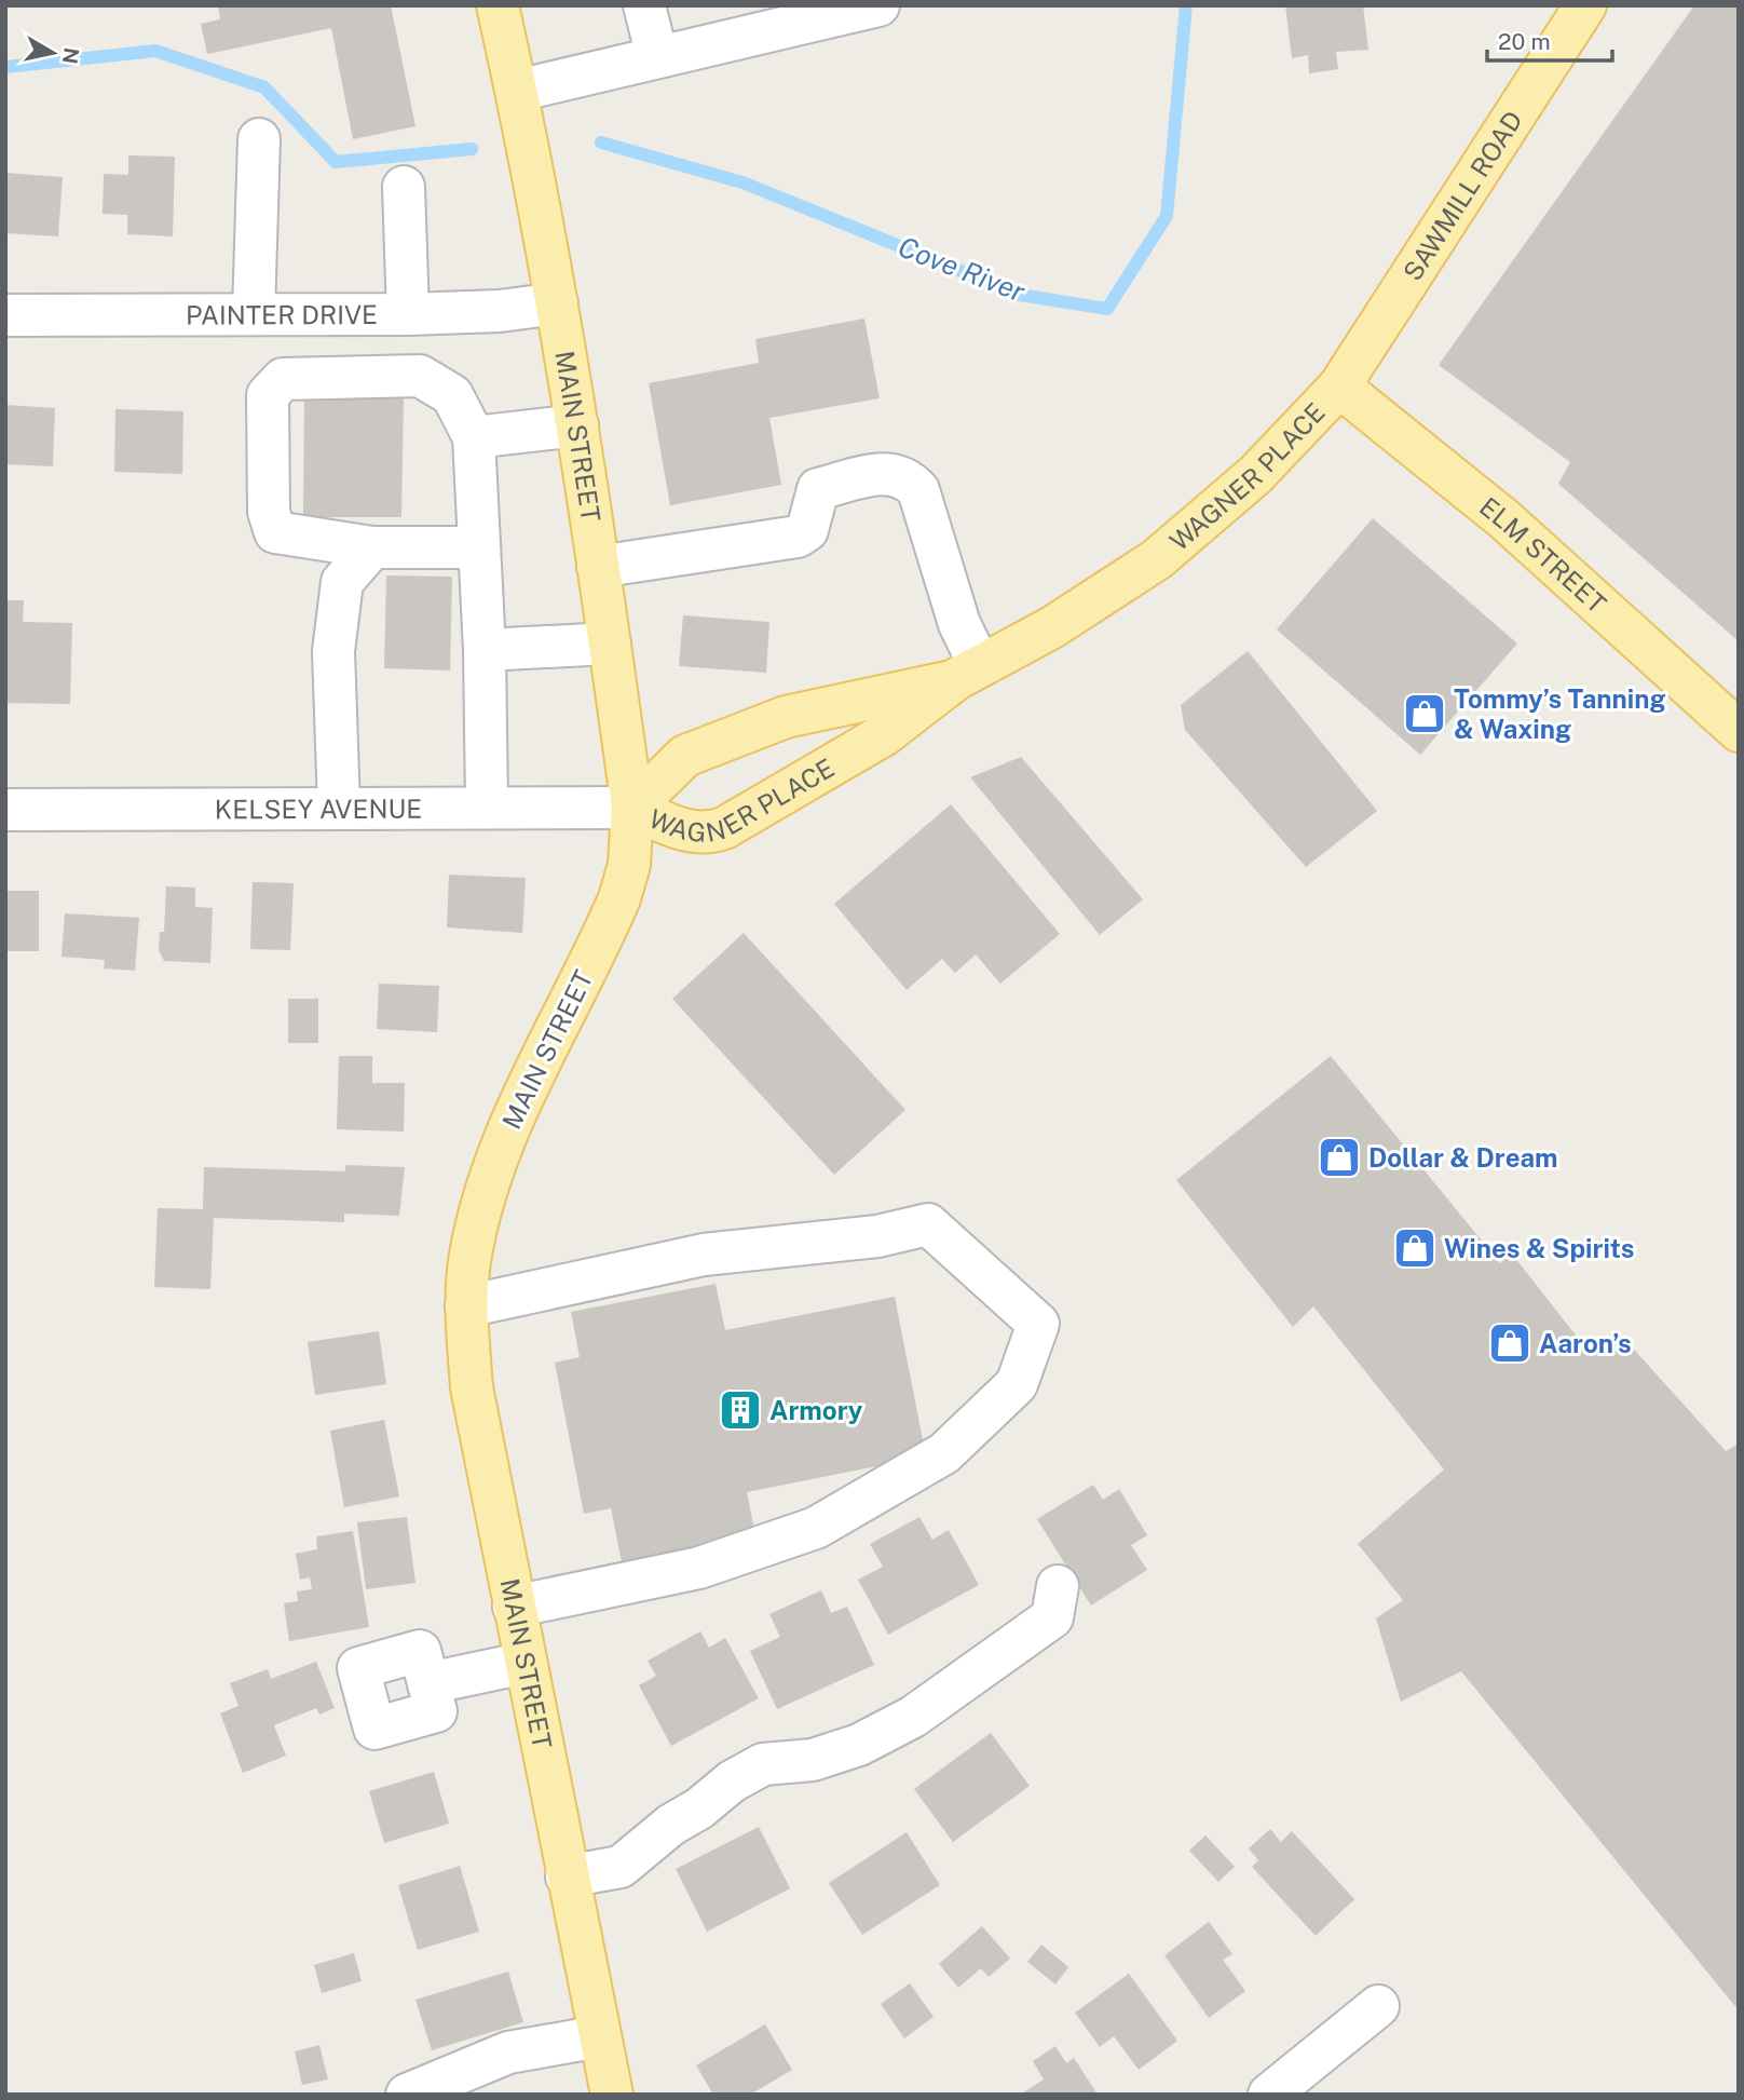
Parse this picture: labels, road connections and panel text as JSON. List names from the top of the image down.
{
  "streets": {
    "main road": [
      "SAWMILL ROAD",
      "MAIN STREET",
      "WAGNER PLACE",
      "ELM STREET"
    ],
    "street": ["PAINTER DRIVE", "KELSEY AVENUE"]
  },
  "crossings": [
    ["SAWMILL ROAD", "WAGNER PLACE"],
    ["SAWMILL ROAD", "ELM STREET"],
    ["PAINTER DRIVE", "MAIN STREET"],
    ["MAIN STREET", "WAGNER PLACE"],
    ["MAIN STREET", "KELSEY AVENUE"],
    ["WAGNER PLACE", "ELM STREET"],
    ["WAGNER PLACE", "KELSEY AVENUE"]
  ],
  "water": ["Cove River"],
  "places": {
    "shop": [
      "Tommy’s Tanning & Waxing",
      "Dollar & Dream",
      "Wines & Spirits",
      "Aaron’s"
    ],
    "building": ["Armory"]
  },
  "scale_bar": "20 m",
  "north": "right"
}
